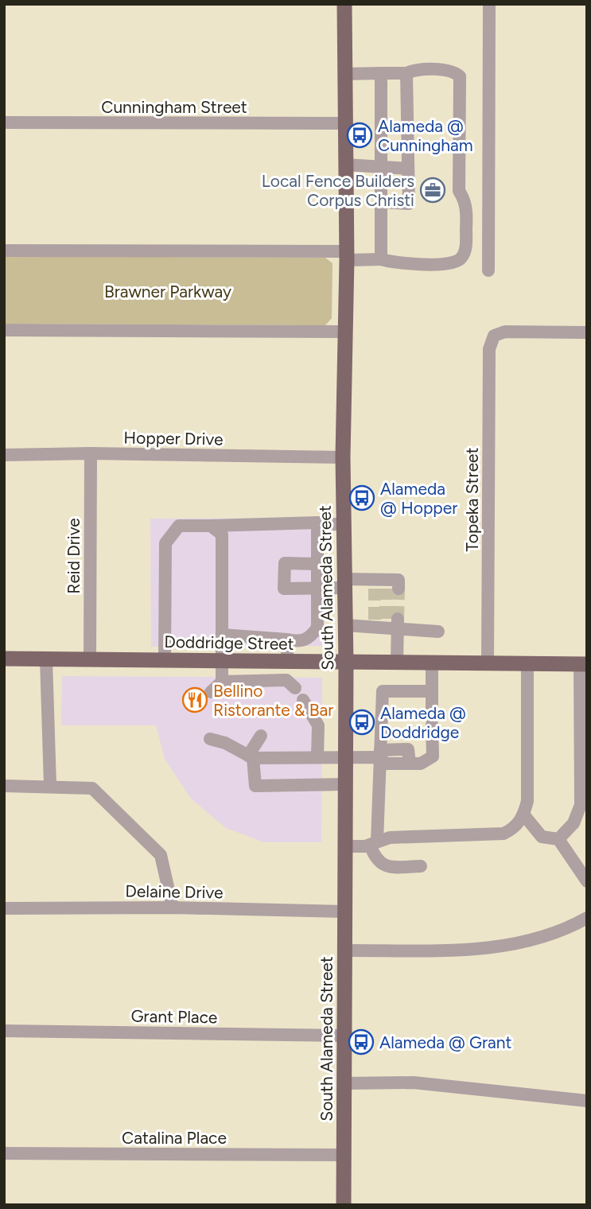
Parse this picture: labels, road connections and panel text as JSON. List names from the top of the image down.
{
  "streets": {
    "main road": ["South Alameda Street", "Doddridge Street"],
    "street": [
      "Cunningham Street",
      "Hopper Drive",
      "Topeka Street",
      "Reid Drive",
      "Delaine Drive",
      "Grant Place",
      "Catalina Place"
    ]
  },
  "crossings": [
    ["Cunningham Street", "South Alameda Street"],
    ["Hopper Drive", "Reid Drive"],
    ["Hopper Drive", "South Alameda Street"],
    ["Topeka Street", "Doddridge Street"],
    ["Reid Drive", "Doddridge Street"],
    ["South Alameda Street", "Doddridge Street"],
    ["South Alameda Street", "Delaine Drive"],
    ["South Alameda Street", "Grant Place"],
    ["South Alameda Street", "Catalina Place"]
  ],
  "parks": ["Brawner Parkway"],
  "places": {
    "bus stop": [
      "Alameda @ Cunningham",
      "Alameda @ Hopper",
      "Alameda @ Doddridge",
      "Alameda @ Grant"
    ],
    "office": ["Local Fence Builders Corpus Christi"],
    "restaurant": ["Bellino Ristorante & Bar"]
  }
}
